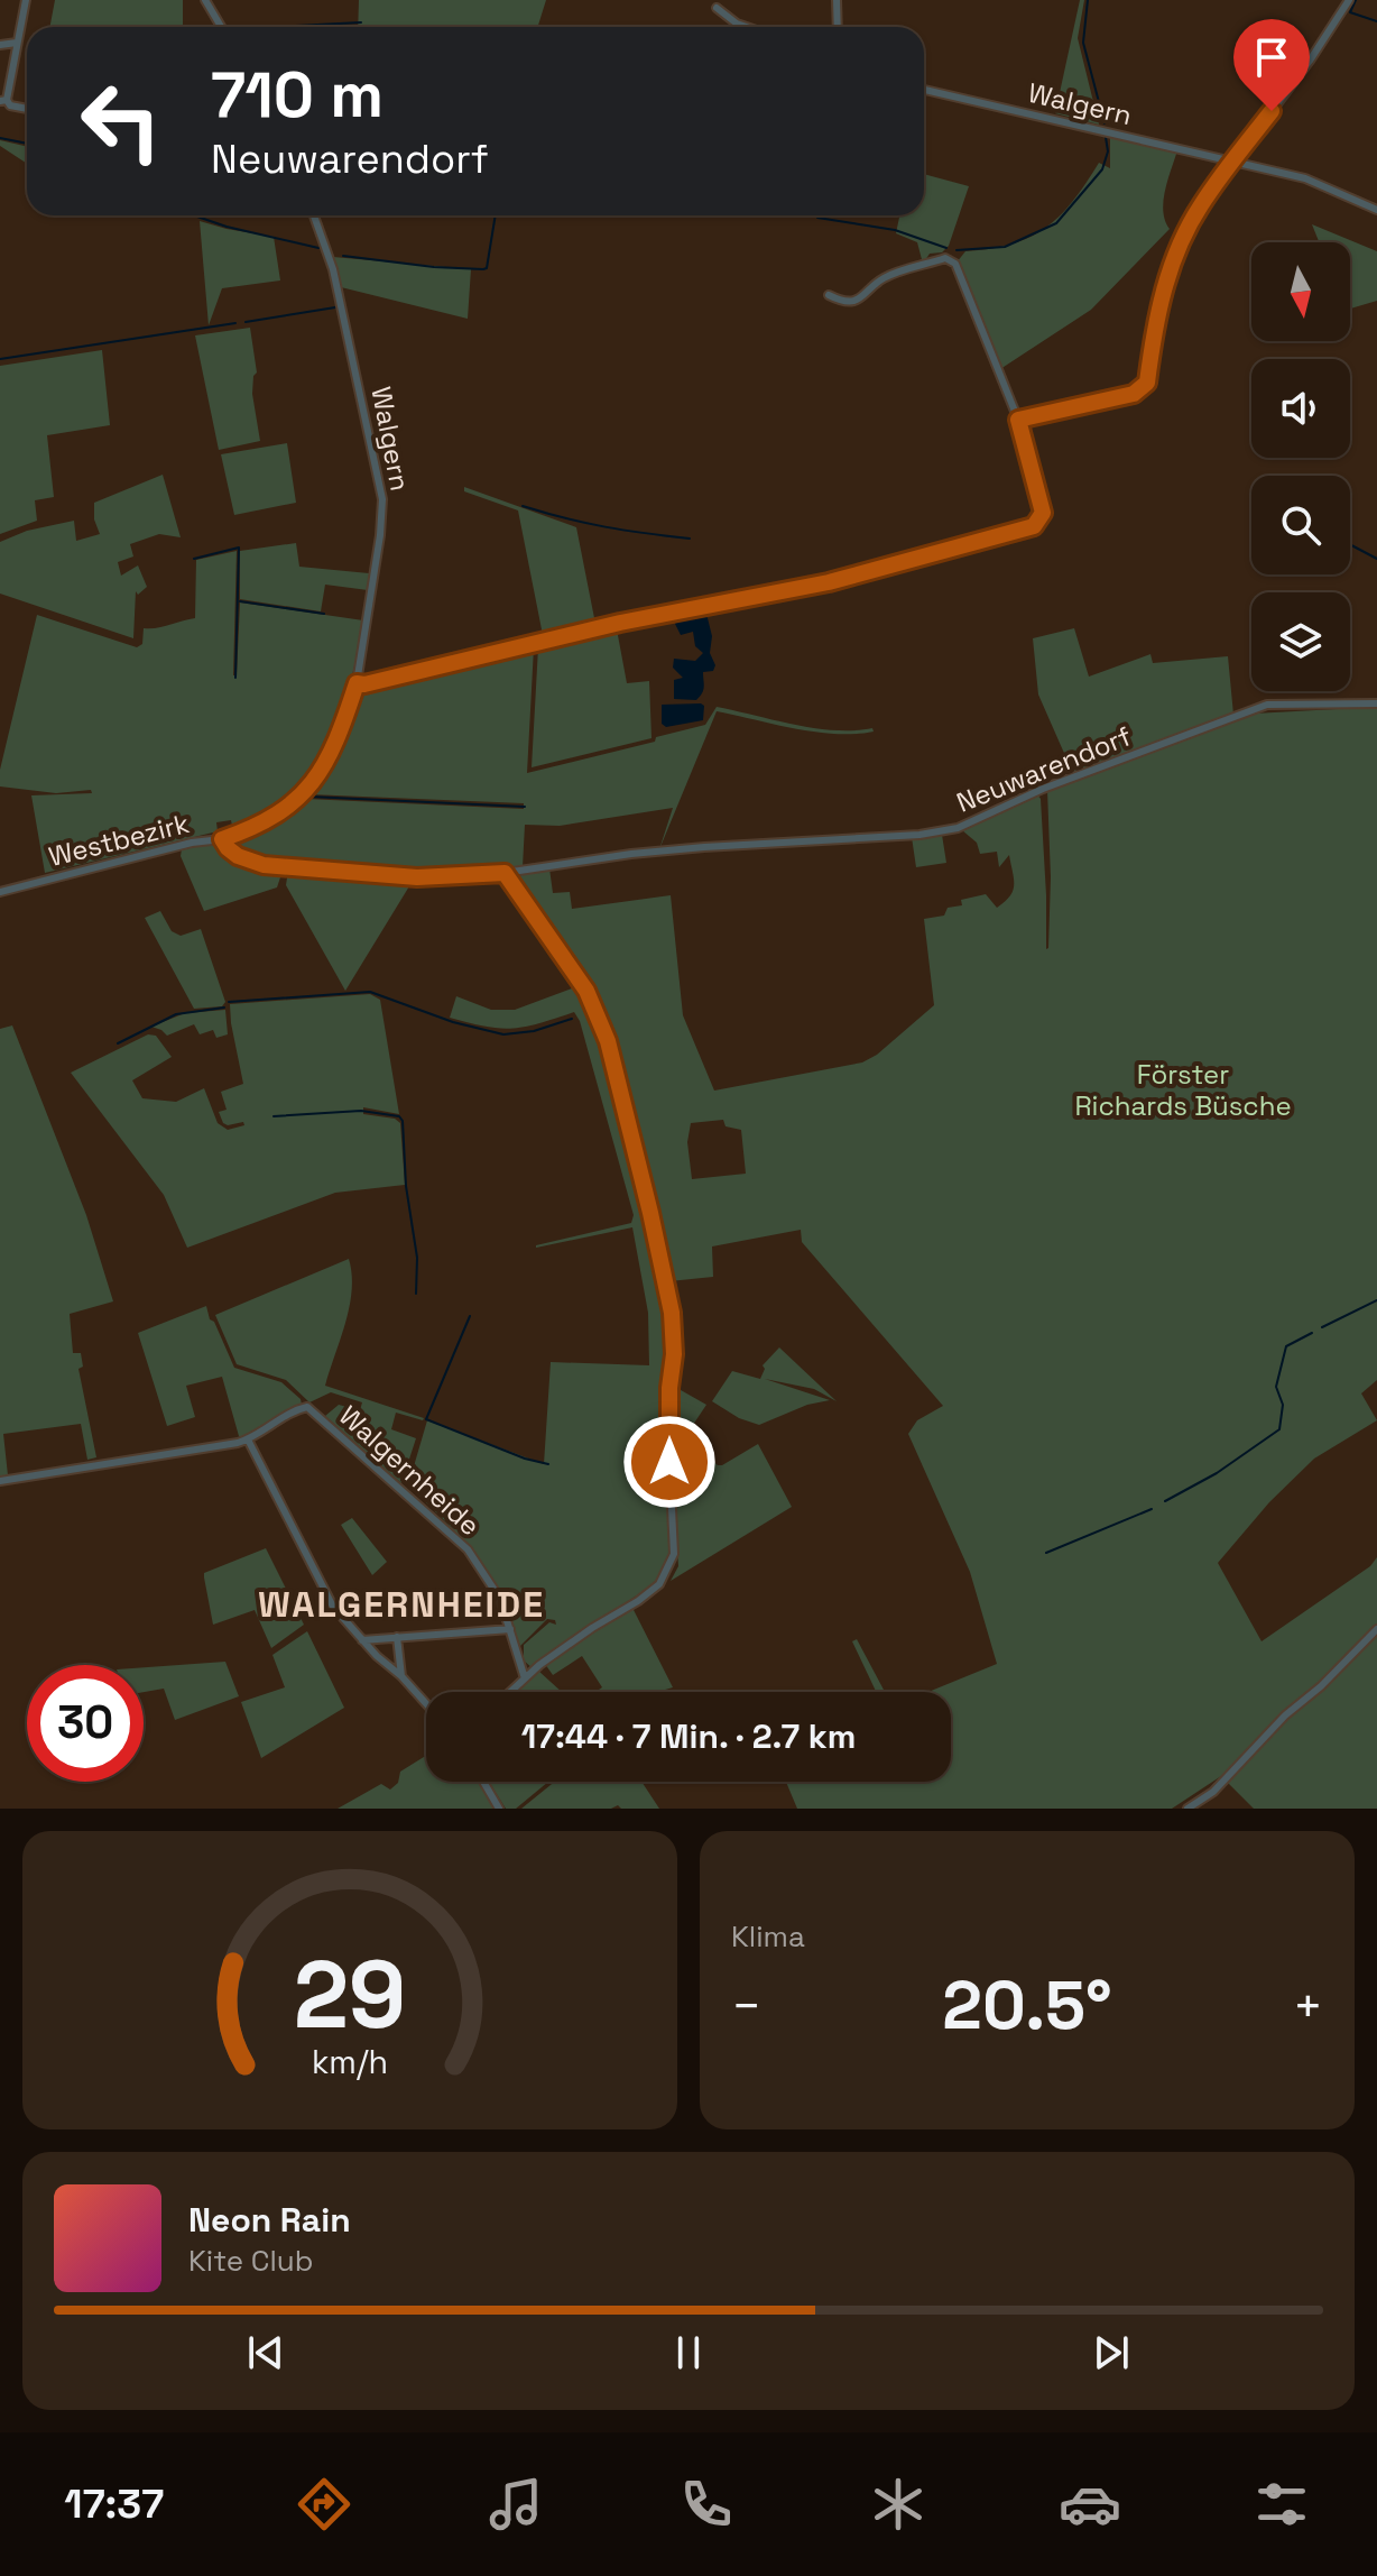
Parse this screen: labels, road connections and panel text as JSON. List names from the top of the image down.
{
  "streets": {
    "street": [
      "Walgern",
      "Neuwarendorf",
      "Westbezirk",
      "Walgernheide"
    ]
  },
  "crossings": [
    ["Walgern", "Westbezirk"],
    ["Neuwarendorf", "Westbezirk"]
  ],
  "districts": ["WALGERNHEIDE"],
  "parks": ["Förster Richards Büsche"],
  "north": "bottom",
  "page": {
    "turn": ["710 m", "Neuwarendorf"],
    "limit": "30",
    "trip": "17:44 · 7 Min. · 2.7 km",
    "tile": "Klima",
    "heat": ["−", "20.5°", "+"],
    "song": ["Neon Rain", "Kite Club"],
    "tabs": "17:37",
    "gauge": ["29", "km/h"]
  }
}
